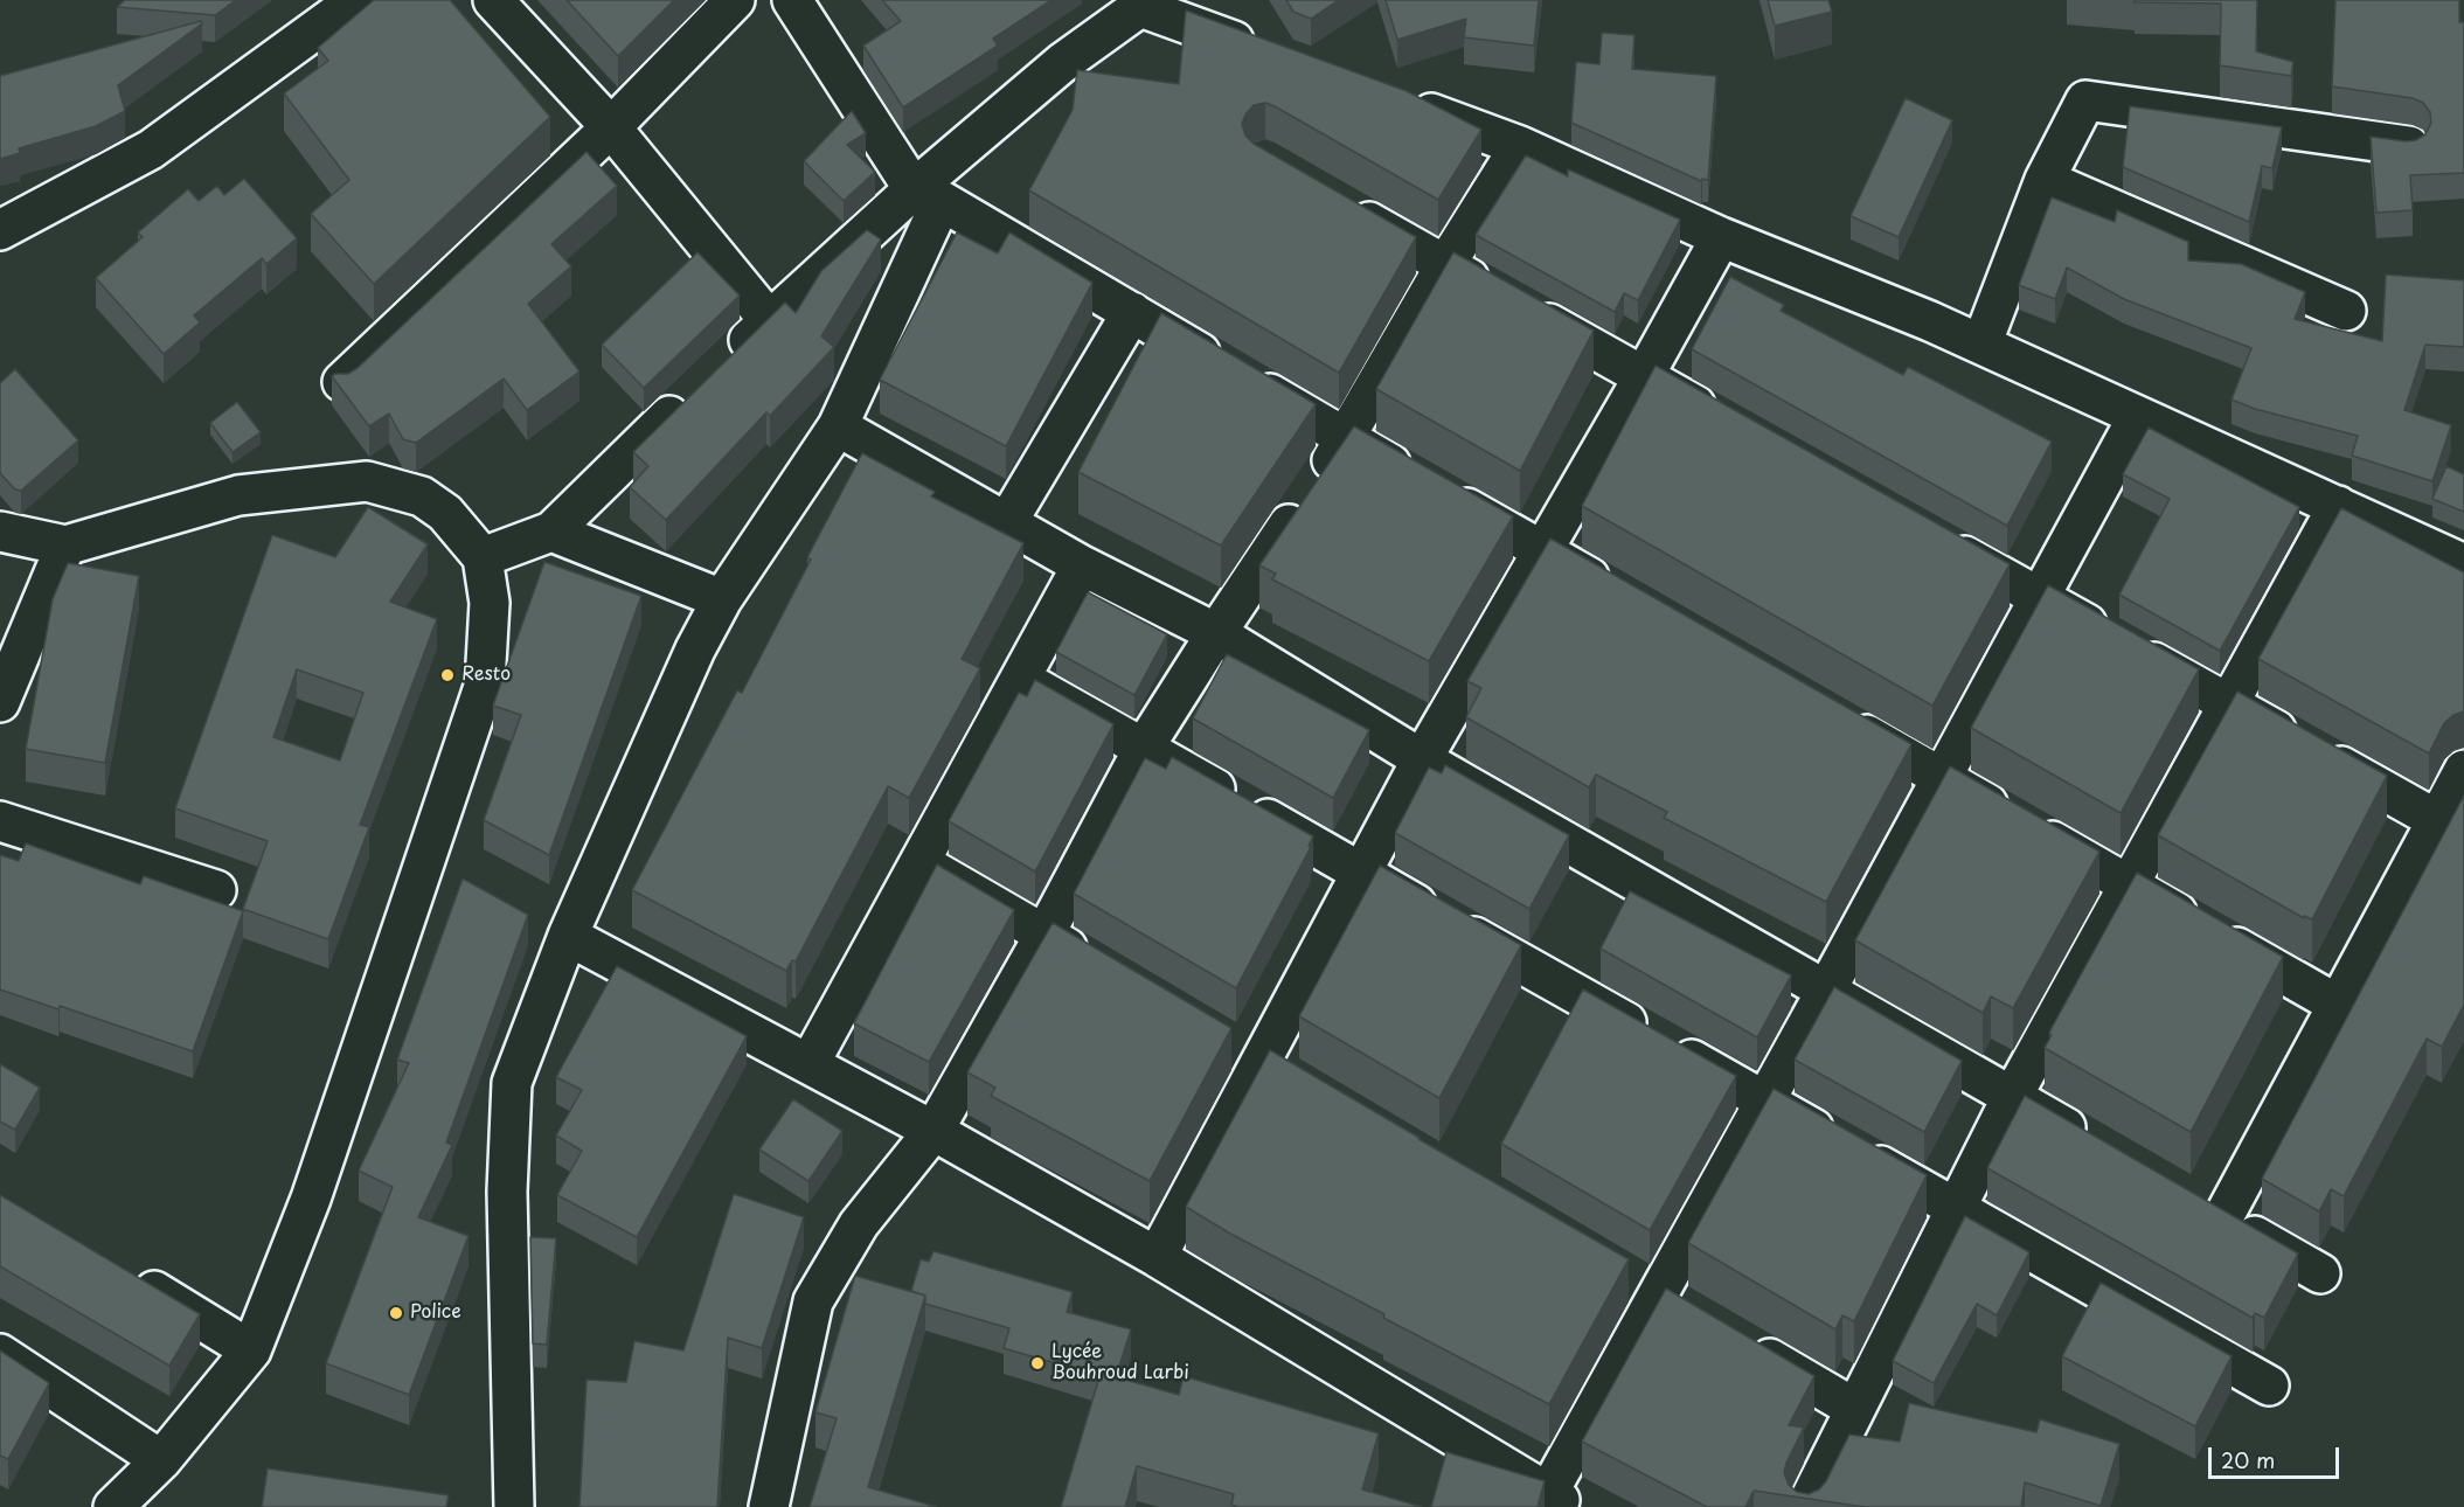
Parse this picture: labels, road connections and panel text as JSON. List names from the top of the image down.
{
  "places": ["Resto", "Police", "Lycée Bouhroud Larbi"],
  "scale_bar": "20 m"
}
